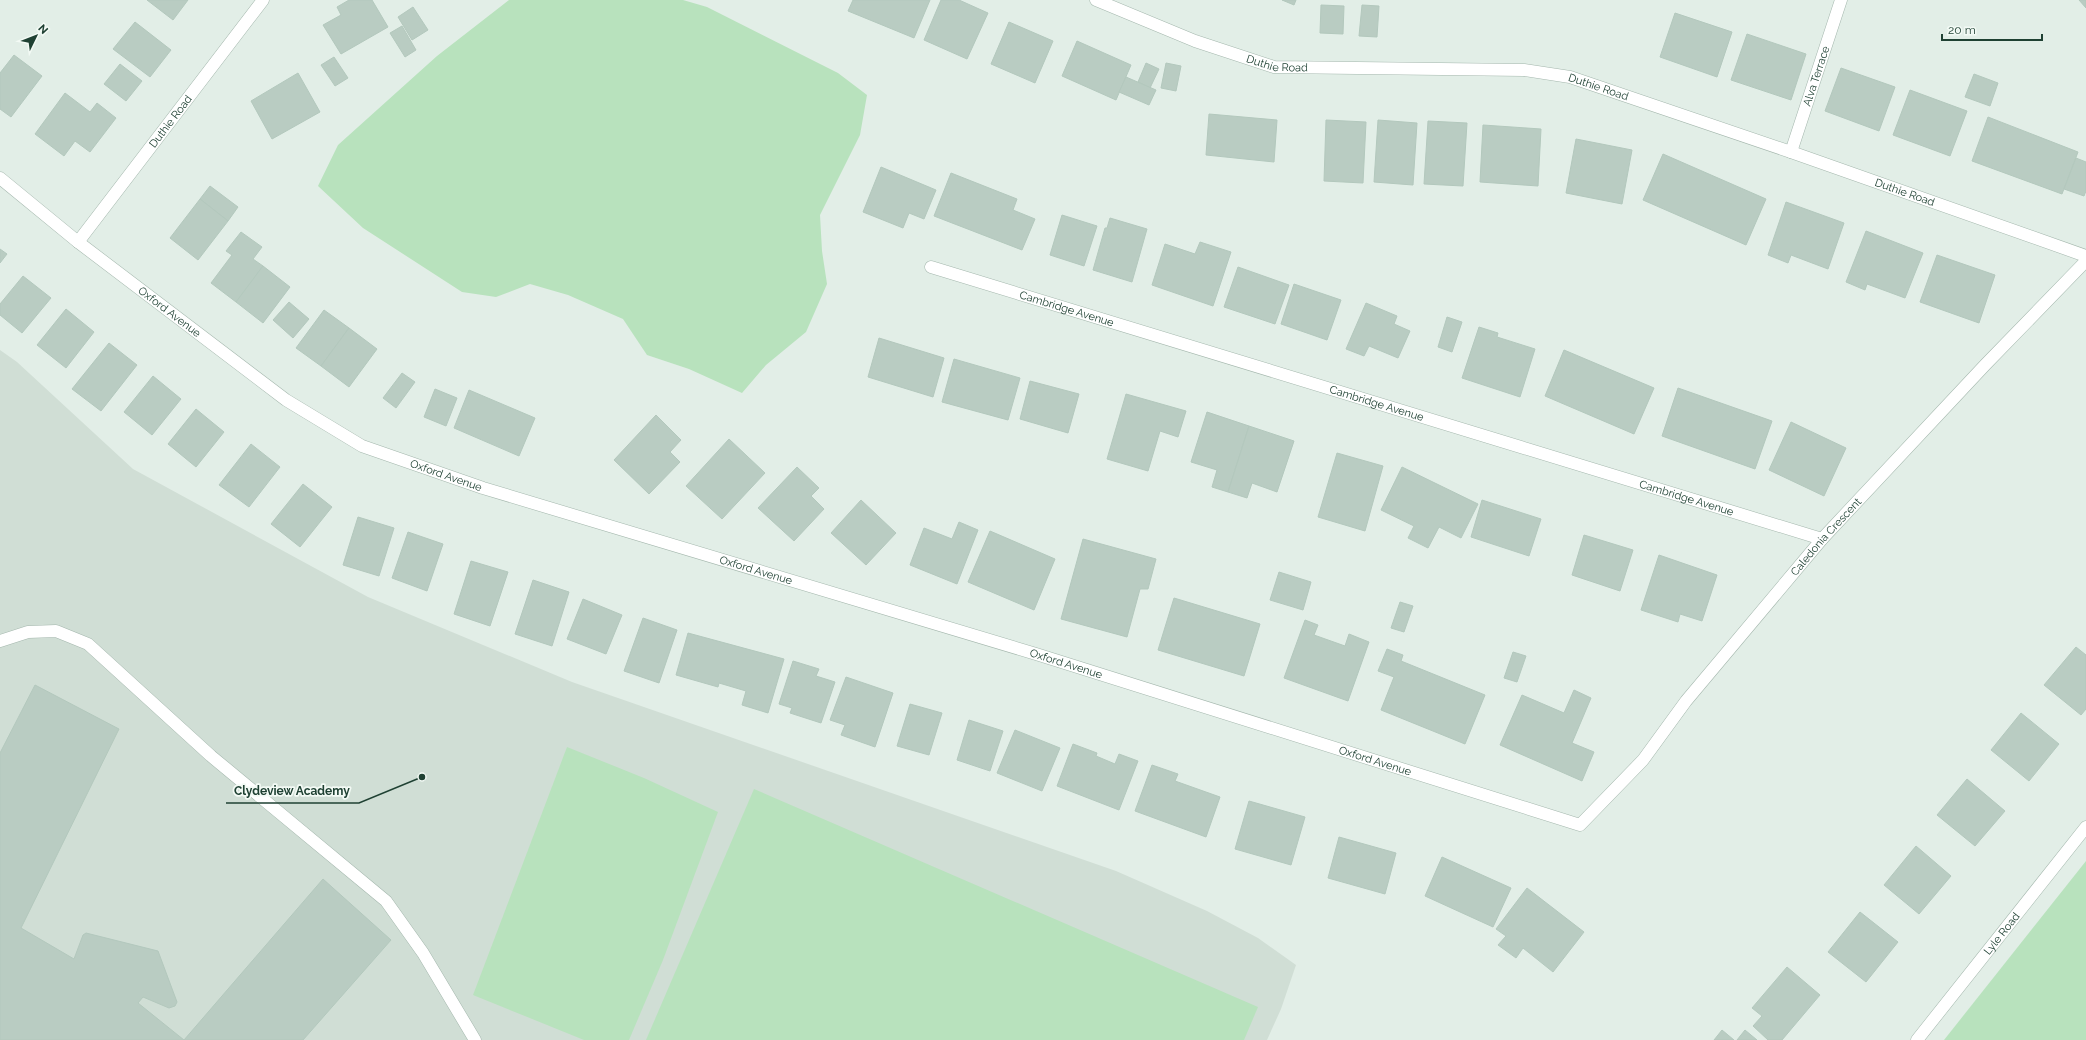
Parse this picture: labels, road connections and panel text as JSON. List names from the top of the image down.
{
  "streets": {
    "street": [
      "Duthie Road",
      "Alva Terrace",
      "Cambridge Avenue",
      "Oxford Avenue",
      "Caledonia Crescent",
      "Lyle Road"
    ]
  },
  "crossings": [
    ["Duthie Road", "Alva Terrace"],
    ["Duthie Road", "Oxford Avenue"],
    ["Cambridge Avenue", "Caledonia Crescent"],
    ["Oxford Avenue", "Caledonia Crescent"]
  ],
  "places": ["Clydeview Academy"],
  "scale_bar": "20 m",
  "north": "top right"
}
